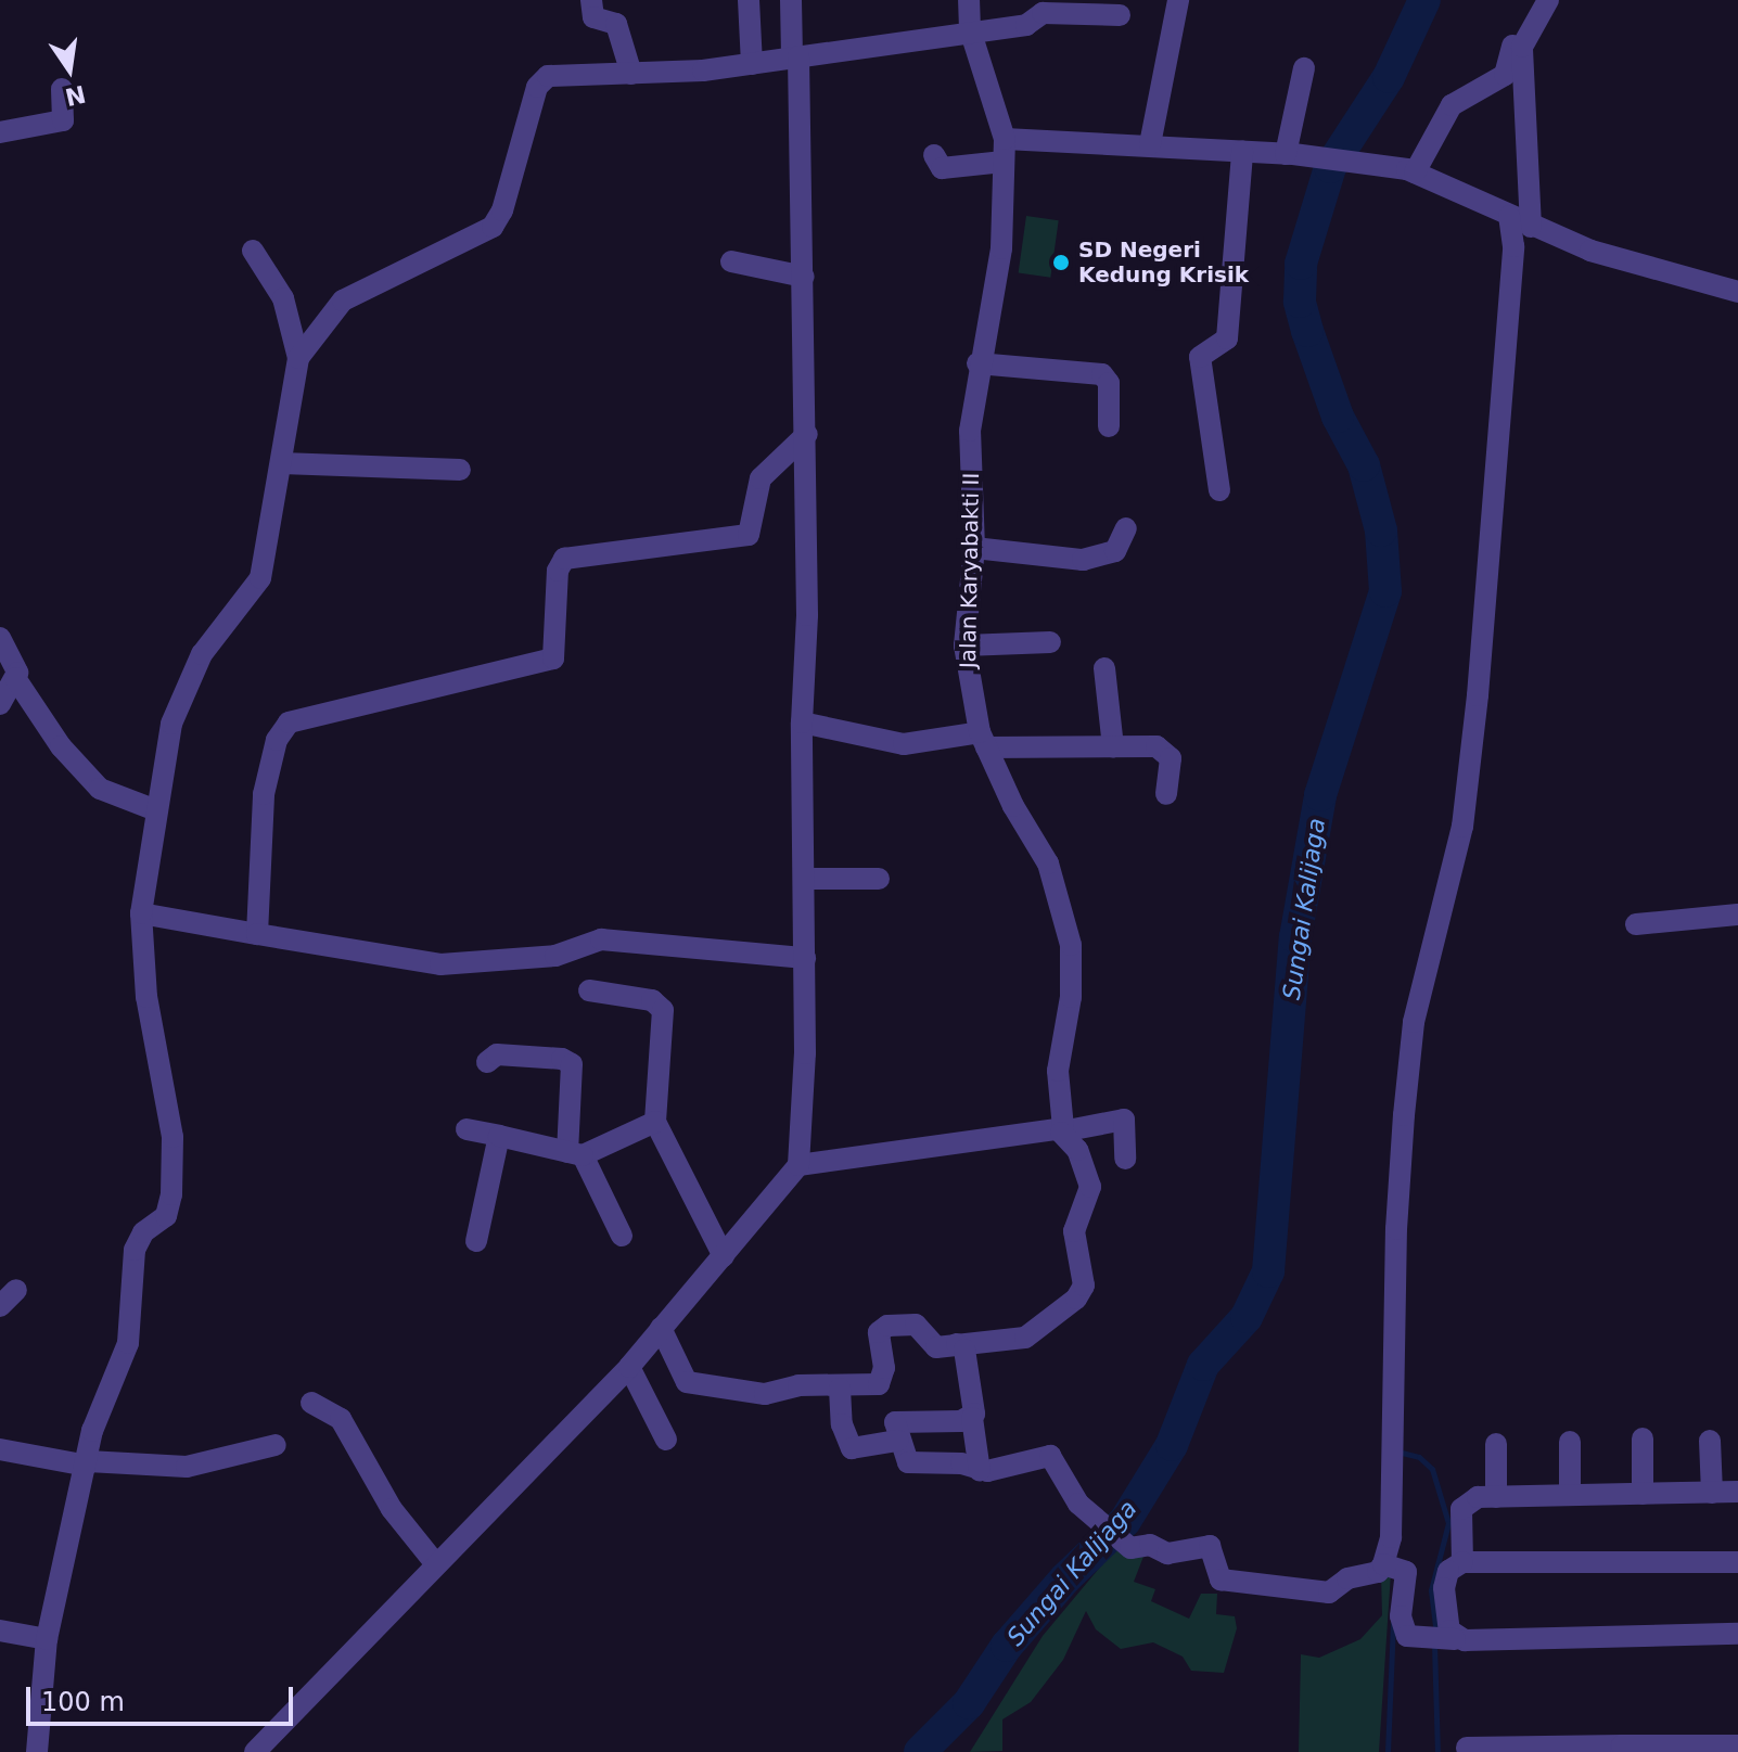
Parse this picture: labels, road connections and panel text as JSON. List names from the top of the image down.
{
  "streets": {
    "street": ["Jalan Karyabakti II"]
  },
  "water": ["Sungai Kalijaga"],
  "places": ["SD Negeri Kedung Krisik"],
  "scale_bar": "100 m",
  "north": "bottom"
}
